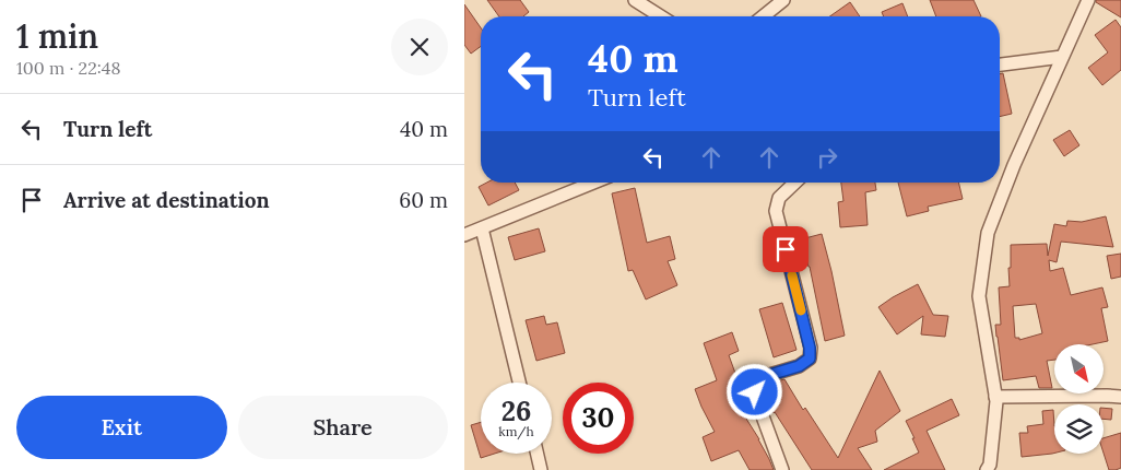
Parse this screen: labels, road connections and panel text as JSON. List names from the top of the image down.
{
  "north": "bottom right",
  "page": {
    "heading": ["1 min", "100 m · 22:48"],
    "turn": ["40 m", "Turn left"],
    "list": [
      {
        "name": "Turn left",
        "value": "40 m"
      },
      {
        "name": "Arrive at destination",
        "value": "60 m"
      }
    ],
    "speed": "26 km/h",
    "limit": "30",
    "buttons": ["Exit", "Share"]
  }
}
